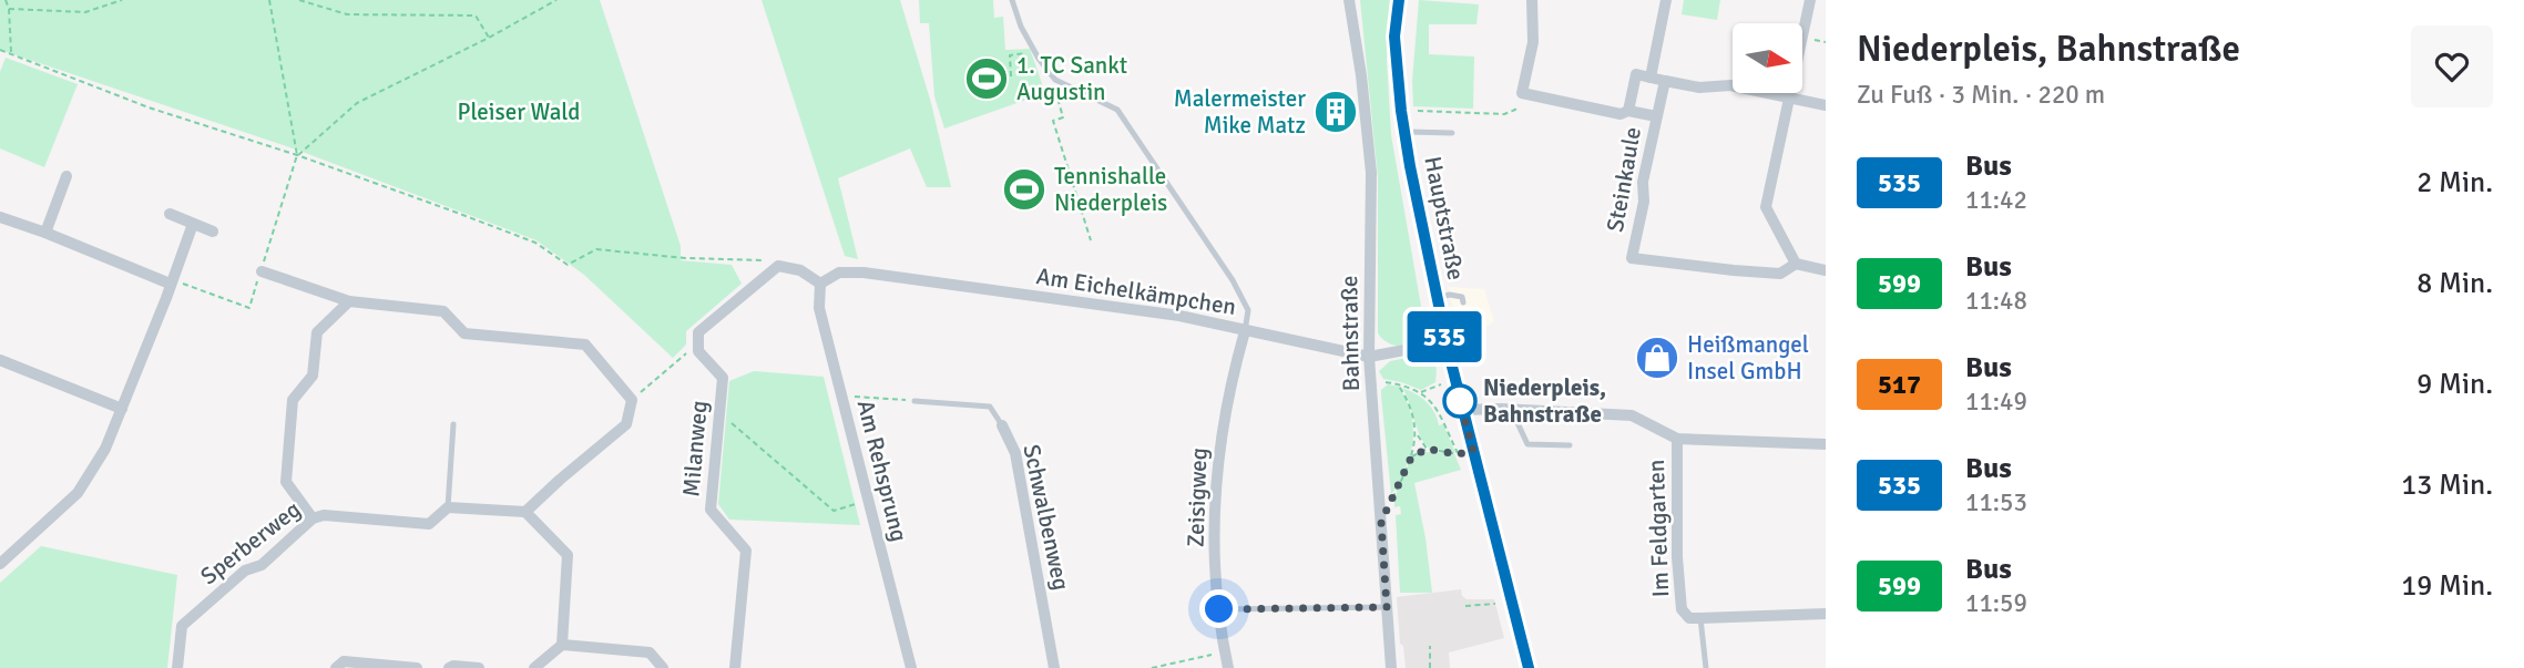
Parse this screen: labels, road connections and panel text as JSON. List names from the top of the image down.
{
  "streets": {
    "main road": ["Hauptstraße"],
    "street": [
      "Steinkaule",
      "Am Eichelkämpchen",
      "Bahnstraße",
      "Milanweg",
      "Am Rehsprung",
      "Zeisigweg",
      "Schwalbenweg",
      "Im Feldgarten",
      "Sperberweg"
    ]
  },
  "crossings": [
    ["Hauptstraße", "Am Eichelkämpchen"],
    ["Am Eichelkämpchen", "Bahnstraße"],
    ["Am Eichelkämpchen", "Am Rehsprung"],
    ["Am Eichelkämpchen", "Zeisigweg"]
  ],
  "parks": ["Pleiser Wald"],
  "places": {
    "sports": ["1. TC Sankt Augustin", "Tennishalle Niederpleis"],
    "building": ["Malermeister Mike Matz"],
    "shop": ["Heißmangel Insel GmbH"],
    "other": ["Niederpleis, Bahnstraße"]
  },
  "lines": ["bus line 535"],
  "north": "right",
  "page": {
    "on_map": "535",
    "heading": ["Niederpleis, Bahnstraße", "Zu Fuß · 3 Min. · 220 m"],
    "list": [
      {
        "mark": "535",
        "name": "Bus",
        "note": "11:42",
        "value": "2 Min."
      },
      {
        "mark": "599",
        "name": "Bus",
        "note": "11:48",
        "value": "8 Min."
      },
      {
        "mark": "517",
        "name": "Bus",
        "note": "11:49",
        "value": "9 Min."
      },
      {
        "mark": "535",
        "name": "Bus",
        "note": "11:53",
        "value": "13 Min."
      },
      {
        "mark": "599",
        "name": "Bus",
        "note": "11:59",
        "value": "19 Min."
      }
    ]
  }
}
